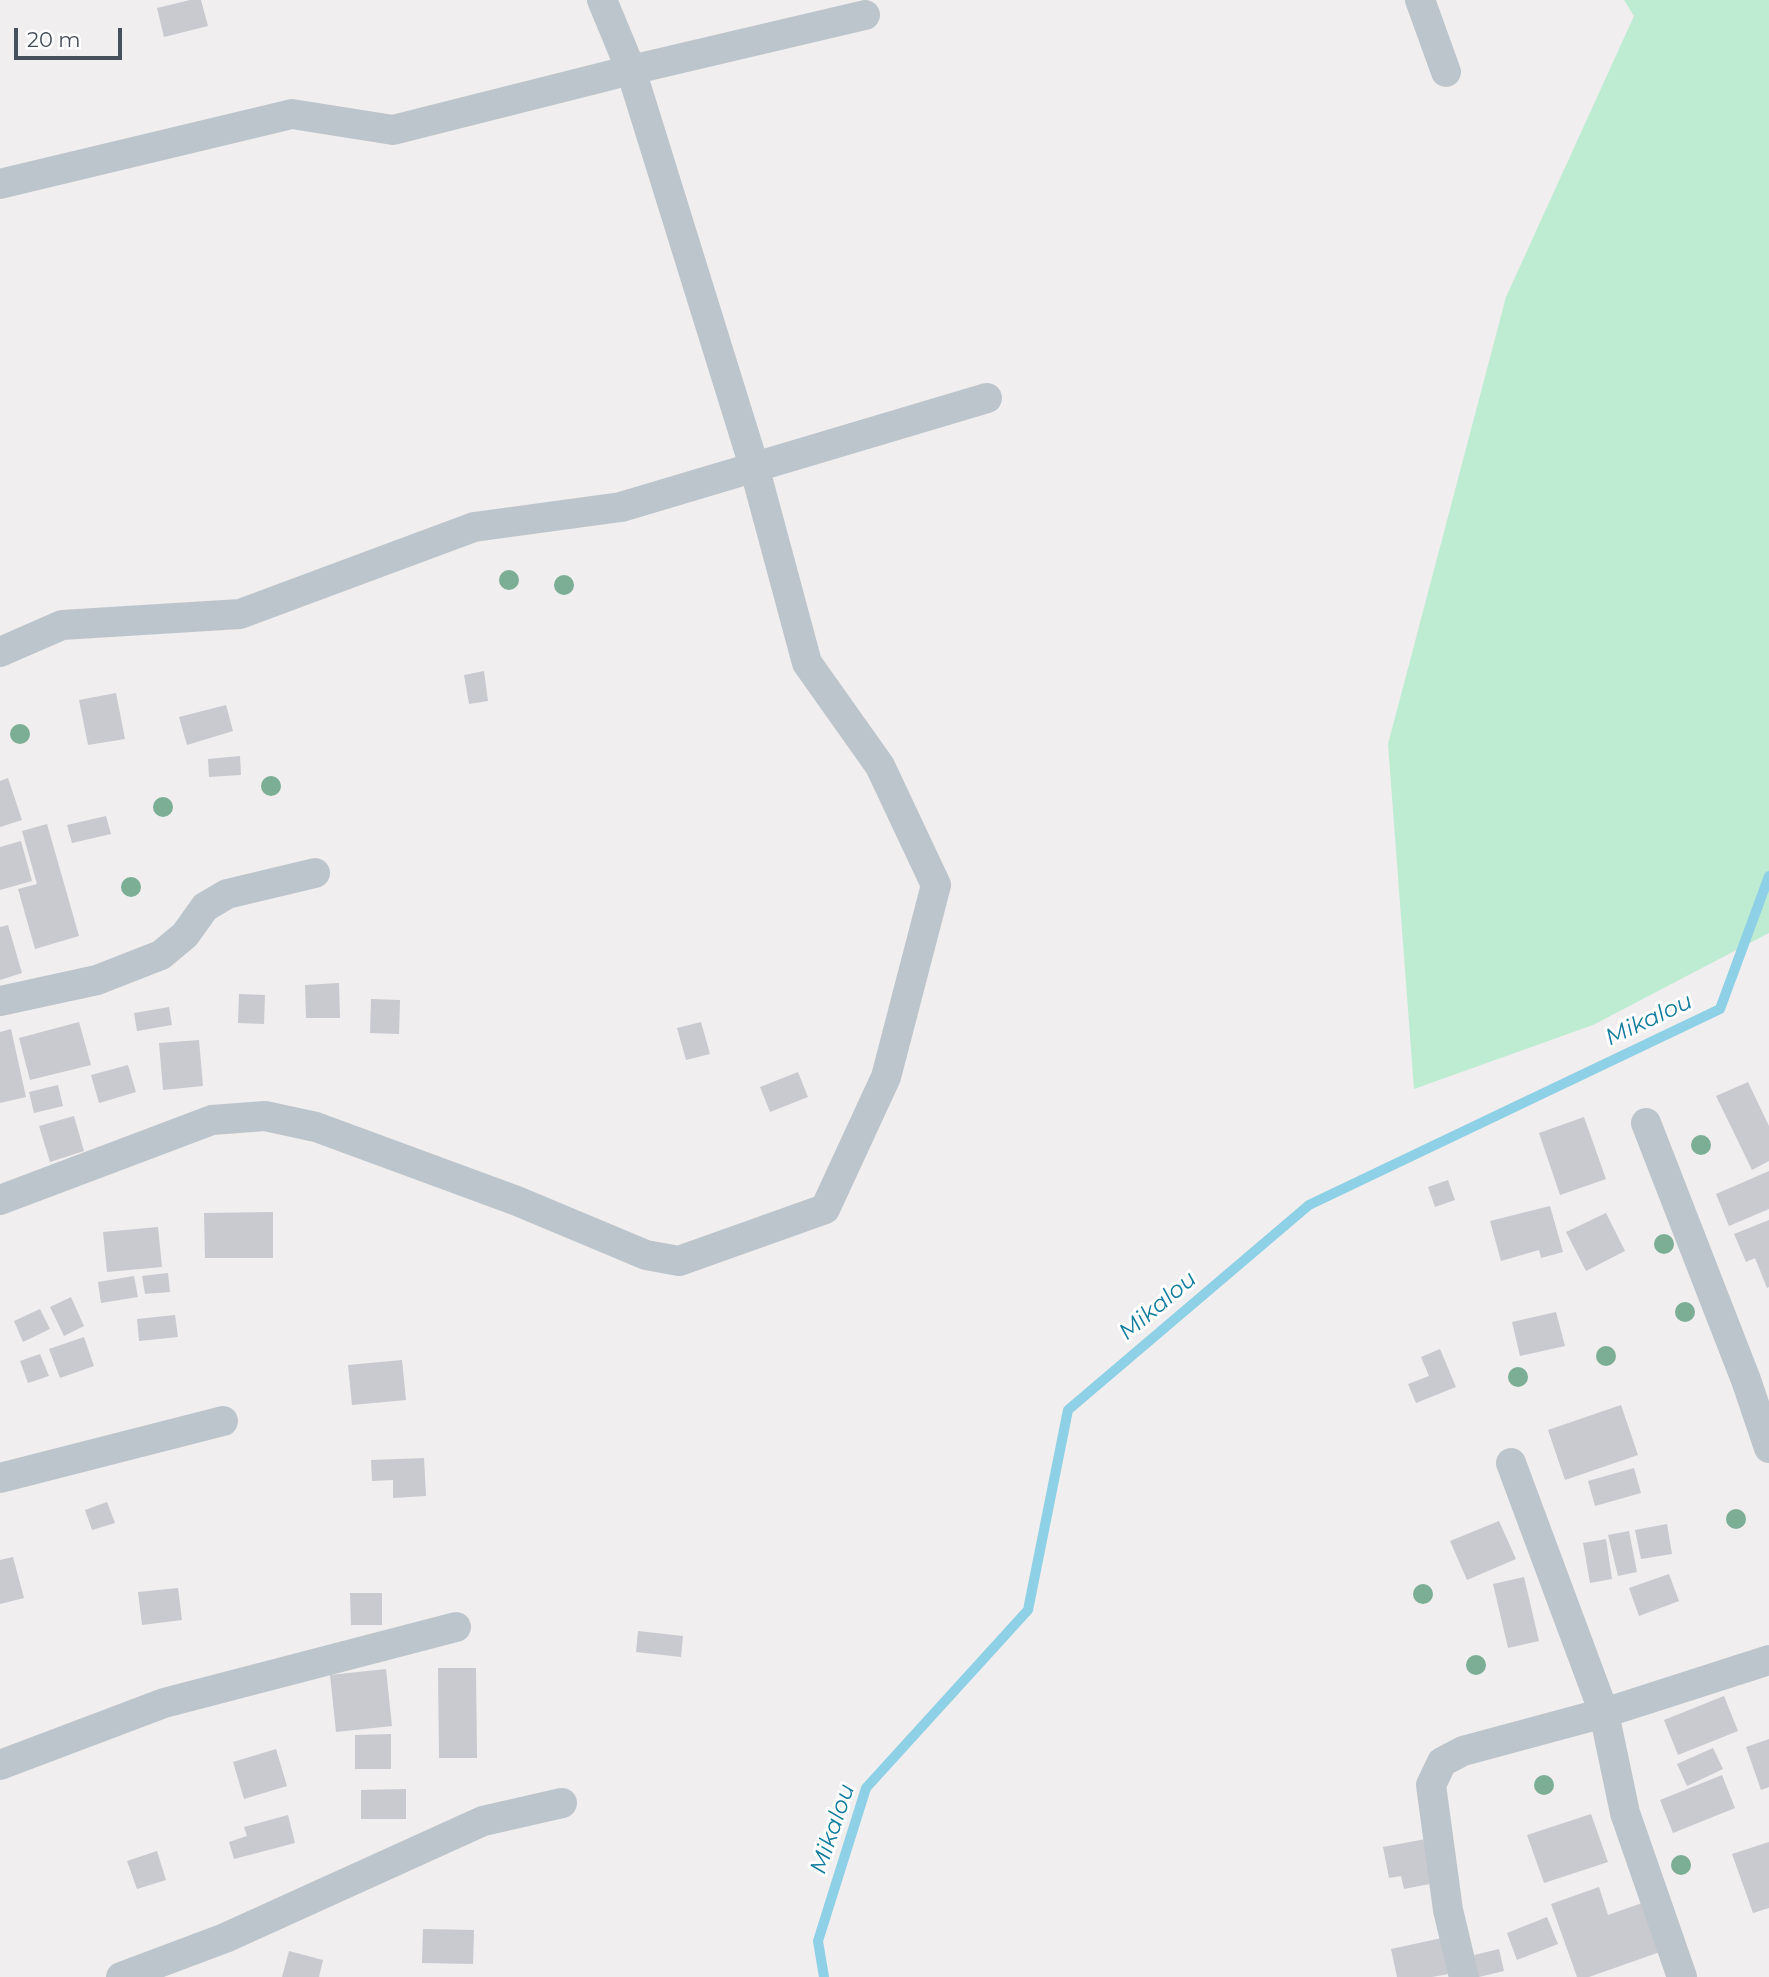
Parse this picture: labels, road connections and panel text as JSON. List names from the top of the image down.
{
  "water": ["Mikalou"],
  "scale_bar": "20 m"
}
